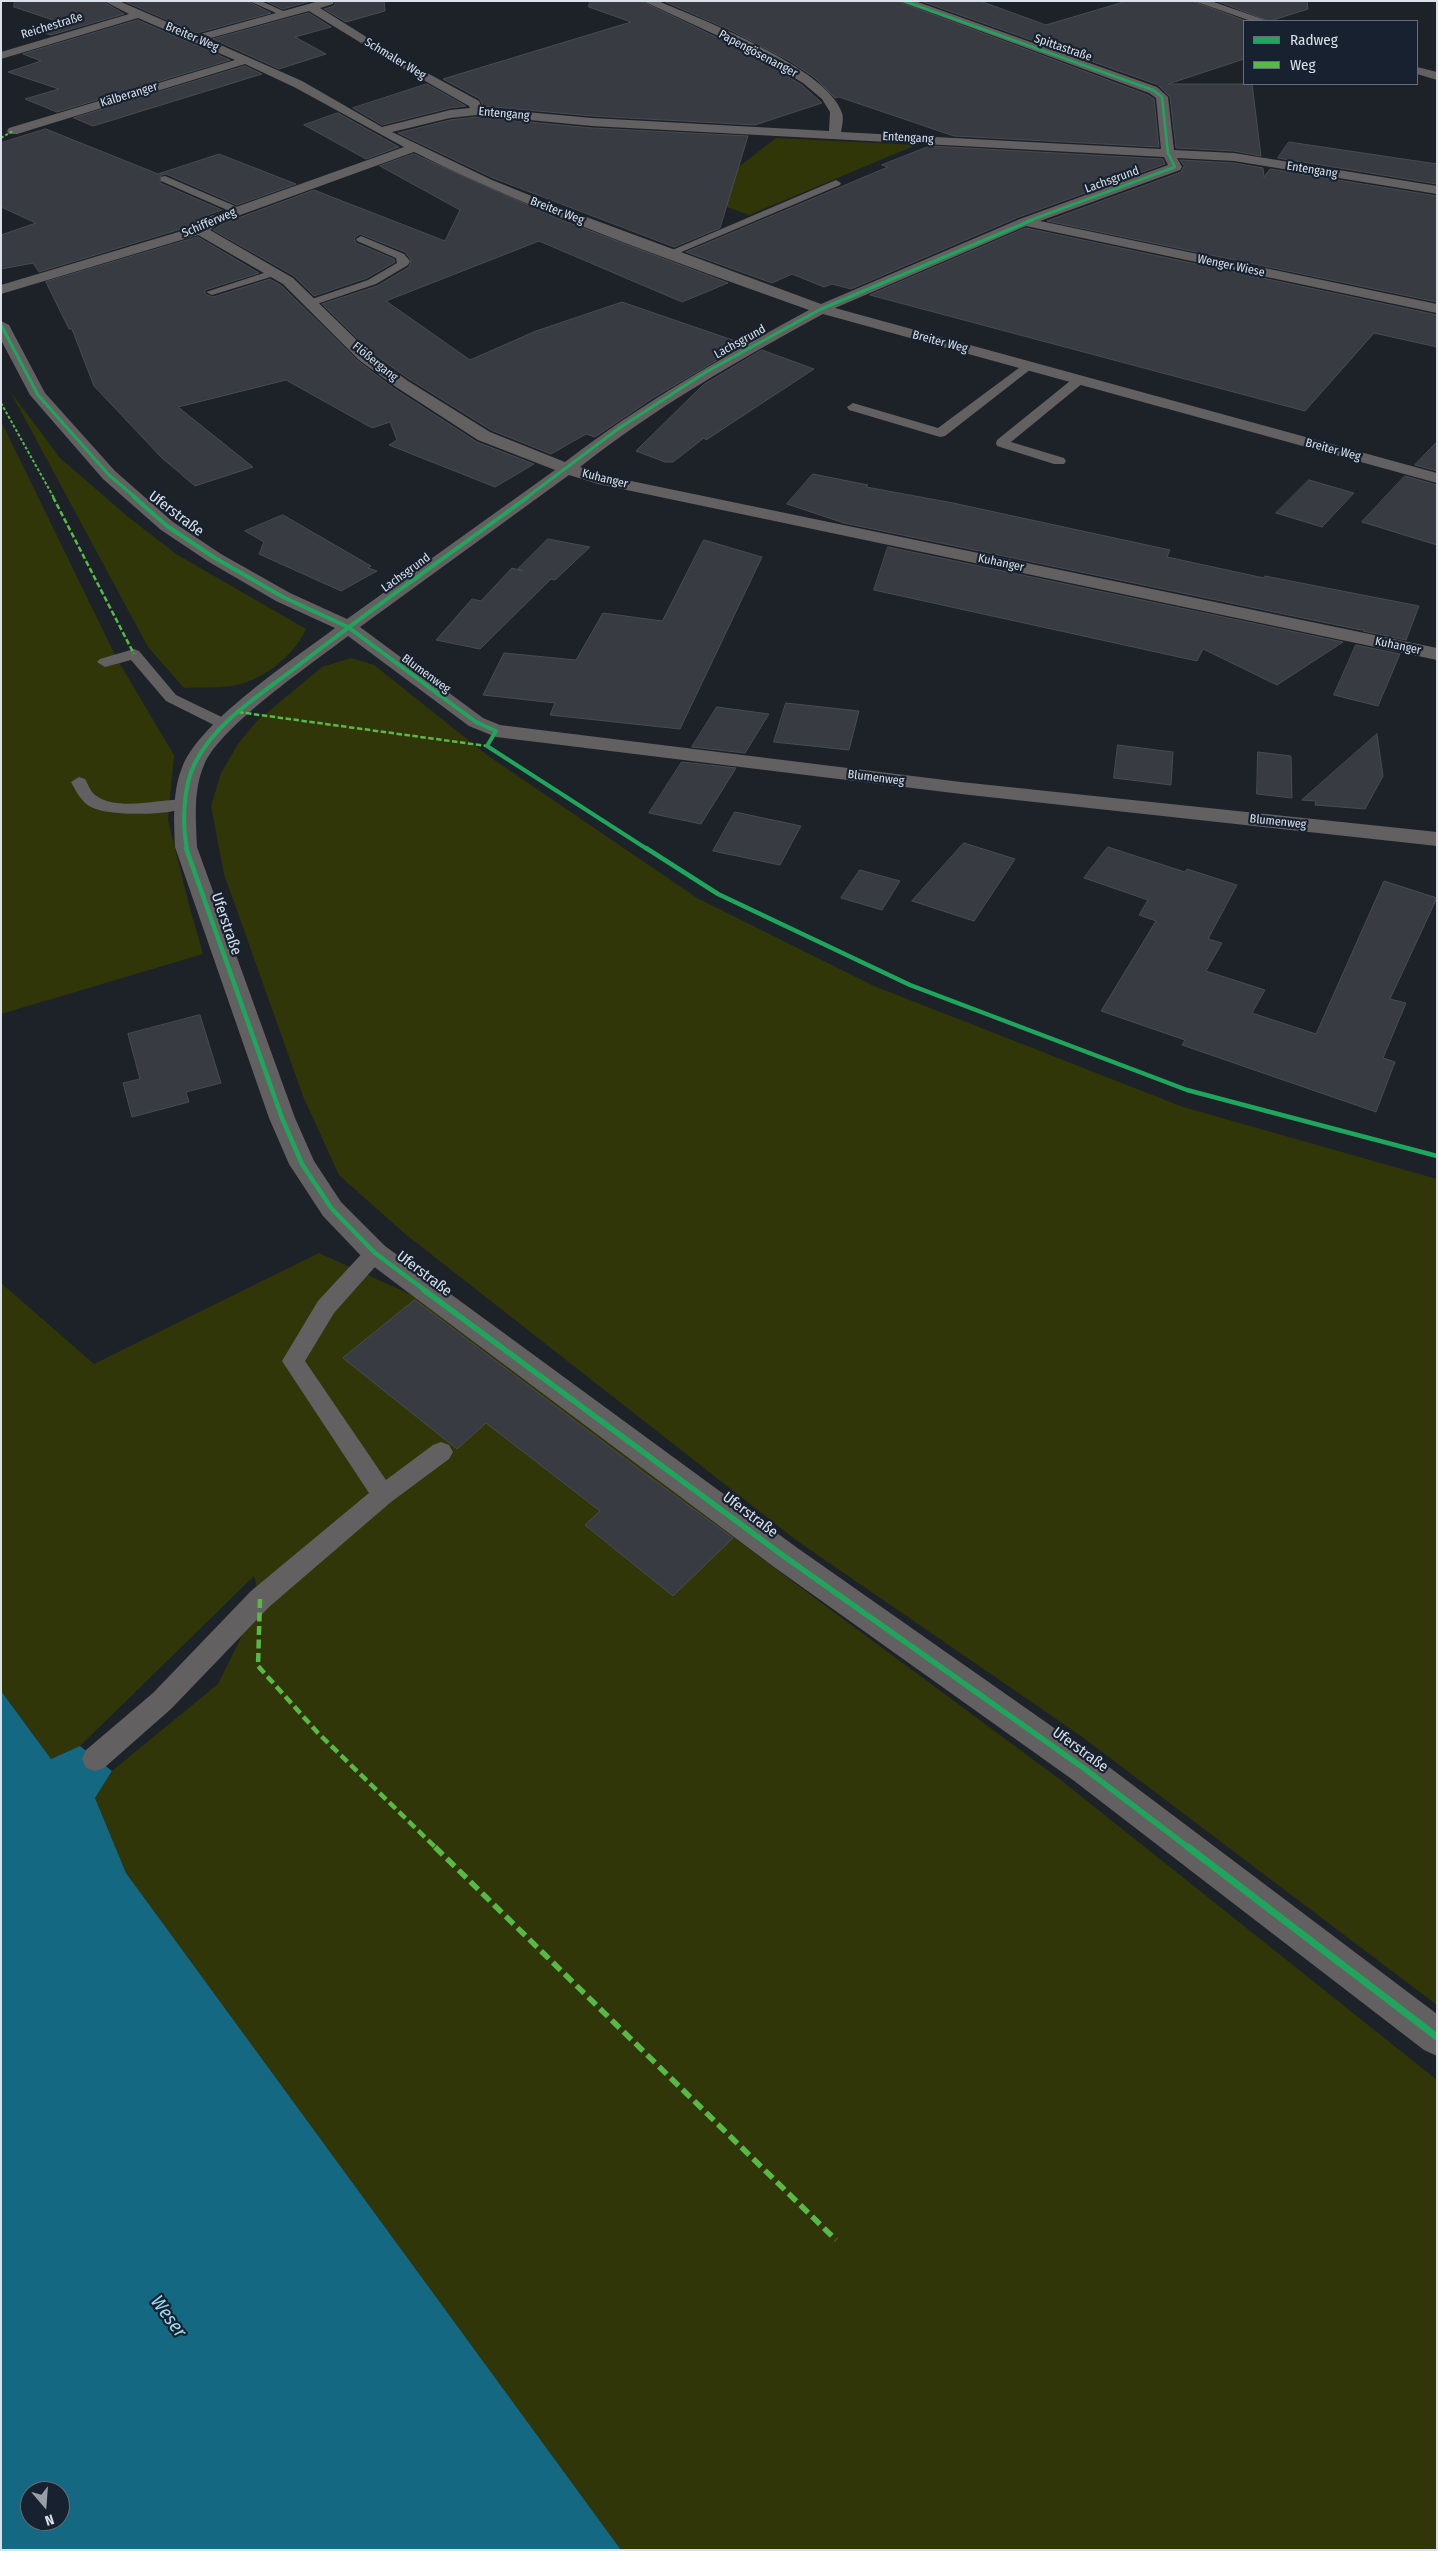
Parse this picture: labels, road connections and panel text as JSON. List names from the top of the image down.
{
  "streets": {
    "street": [
      "Reichestraße",
      "Breiter Weg",
      "Spittastraße",
      "Papengösenanger",
      "Schmaler Weg",
      "Kälberanger",
      "Entengang",
      "Lachsgrund",
      "Schifferweg",
      "Wenger Wiese",
      "Flößergang",
      "Kuhanger",
      "Uferstraße",
      "Blumenweg"
    ]
  },
  "crossings": [
    ["Reichestraße", "Breiter Weg"],
    ["Breiter Weg", "Kälberanger"],
    ["Breiter Weg", "Entengang"],
    ["Breiter Weg", "Lachsgrund"],
    ["Breiter Weg", "Schifferweg"],
    ["Spittastraße", "Entengang"],
    ["Spittastraße", "Lachsgrund"],
    ["Papengösenanger", "Entengang"],
    ["Schmaler Weg", "Entengang"],
    ["Entengang", "Lachsgrund"],
    ["Lachsgrund", "Wenger Wiese"],
    ["Lachsgrund", "Flößergang"],
    ["Lachsgrund", "Kuhanger"],
    ["Lachsgrund", "Uferstraße"],
    ["Lachsgrund", "Blumenweg"],
    ["Schifferweg", "Flößergang"],
    ["Flößergang", "Kuhanger"],
    ["Uferstraße", "Blumenweg"]
  ],
  "water": ["Weser"],
  "legend": ["Radweg", "Weg"],
  "north": "bottom"
}
